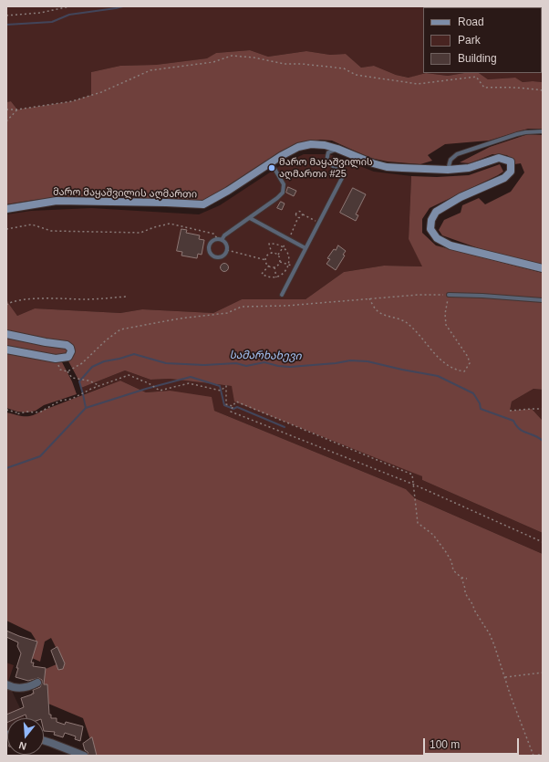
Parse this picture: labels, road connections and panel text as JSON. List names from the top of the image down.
{
  "streets": {
    "main road": ["მარო მაყაშვილის აღმართი"]
  },
  "water": ["სამარხახევი"],
  "places": ["მარო მაყაშვილის აღმართი #25"],
  "legend": ["Road", "Park", "Building"],
  "scale_bar": "100 m",
  "north": "bottom"
}
